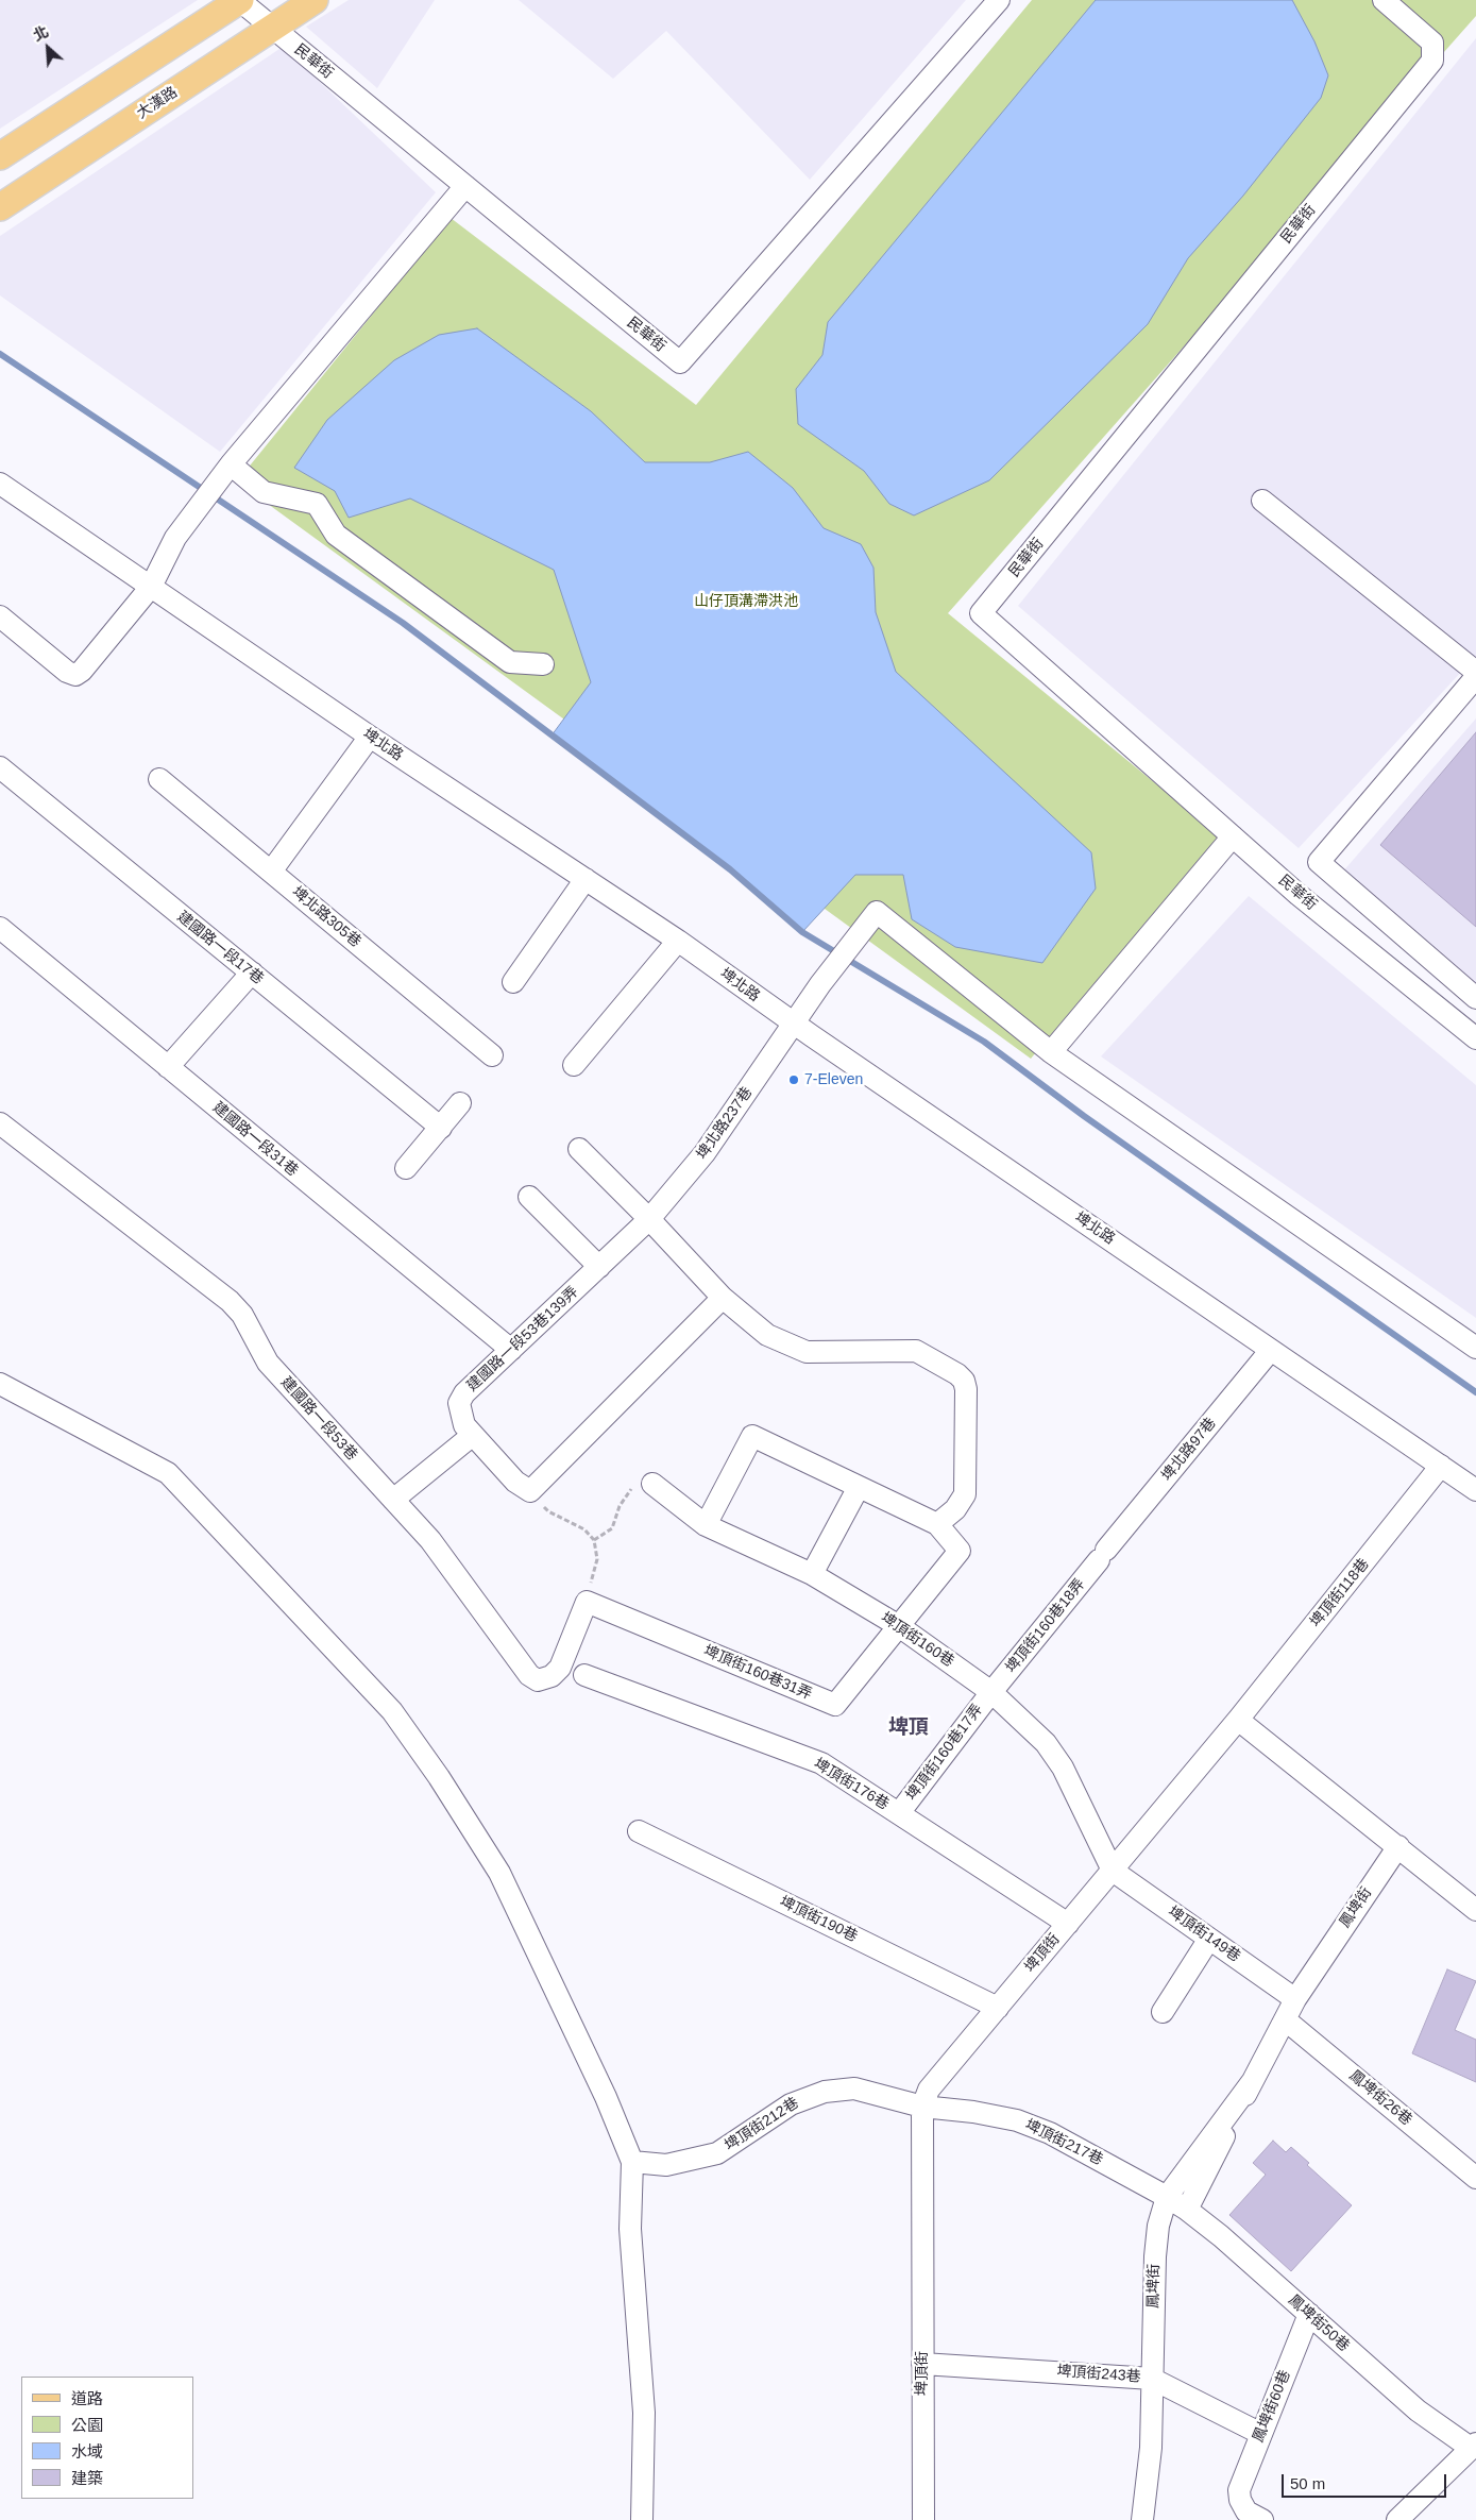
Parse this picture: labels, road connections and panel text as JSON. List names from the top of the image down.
{
  "streets": {
    "main road": ["大漢路"],
    "street": [
      "民華街",
      "埤北路",
      "埤北路305巷",
      "建國路一段17巷",
      "埤北路237巷",
      "建國路一段31巷",
      "建國路一段53巷139弄",
      "建國路一段53巷",
      "埤北路97巷",
      "埤頂街118巷",
      "埤頂街160巷18弄",
      "埤頂街160巷",
      "埤頂街160巷31弄",
      "埤頂街160巷17弄",
      "埤頂街176巷",
      "鳳埤街",
      "埤頂街190巷",
      "埤頂街149巷",
      "埤頂街",
      "鳳埤街26巷",
      "埤頂街212巷",
      "埤頂街217巷",
      "鳳埤街50巷",
      "埤頂街243巷",
      "鳳埤街60巷"
    ]
  },
  "crossings": [
    ["民華街", "大漢路"],
    ["埤北路", "埤北路237巷"],
    ["埤北路", "埤北路97巷"],
    ["埤北路", "埤頂街118巷"],
    ["埤北路237巷", "建國路一段53巷139弄"],
    ["建國路一段31巷", "建國路一段53巷139弄"],
    ["建國路一段53巷", "埤頂街160巷31弄"],
    ["埤北路97巷", "埤頂街160巷18弄"],
    ["埤頂街118巷", "埤頂街"],
    ["埤頂街160巷18弄", "埤頂街160巷"],
    ["埤頂街160巷18弄", "埤頂街160巷17弄"],
    ["埤頂街160巷", "埤頂街160巷31弄"],
    ["埤頂街160巷", "埤頂街160巷17弄"],
    ["埤頂街160巷", "埤頂街149巷"],
    ["埤頂街160巷", "埤頂街"],
    ["埤頂街160巷17弄", "埤頂街176巷"],
    ["埤頂街176巷", "埤頂街"],
    ["鳳埤街", "埤頂街149巷"],
    ["鳳埤街", "鳳埤街26巷"],
    ["鳳埤街", "埤頂街217巷"],
    ["鳳埤街", "鳳埤街50巷"],
    ["鳳埤街", "埤頂街243巷"],
    ["埤頂街190巷", "埤頂街"],
    ["埤頂街149巷", "埤頂街"],
    ["埤頂街", "埤頂街212巷"],
    ["埤頂街", "埤頂街217巷"],
    ["埤頂街", "埤頂街243巷"],
    ["埤頂街212巷", "埤頂街217巷"],
    ["埤頂街217巷", "鳳埤街50巷"],
    ["鳳埤街50巷", "鳳埤街60巷"],
    ["埤頂街243巷", "鳳埤街60巷"]
  ],
  "districts": ["埤頂"],
  "parks": ["山仔頂溝滯洪池"],
  "places": ["7-Eleven"],
  "legend": [
    "道路",
    "公園",
    "水域",
    "建築"
  ],
  "scale_bar": "50 m",
  "north": "top left"
}
